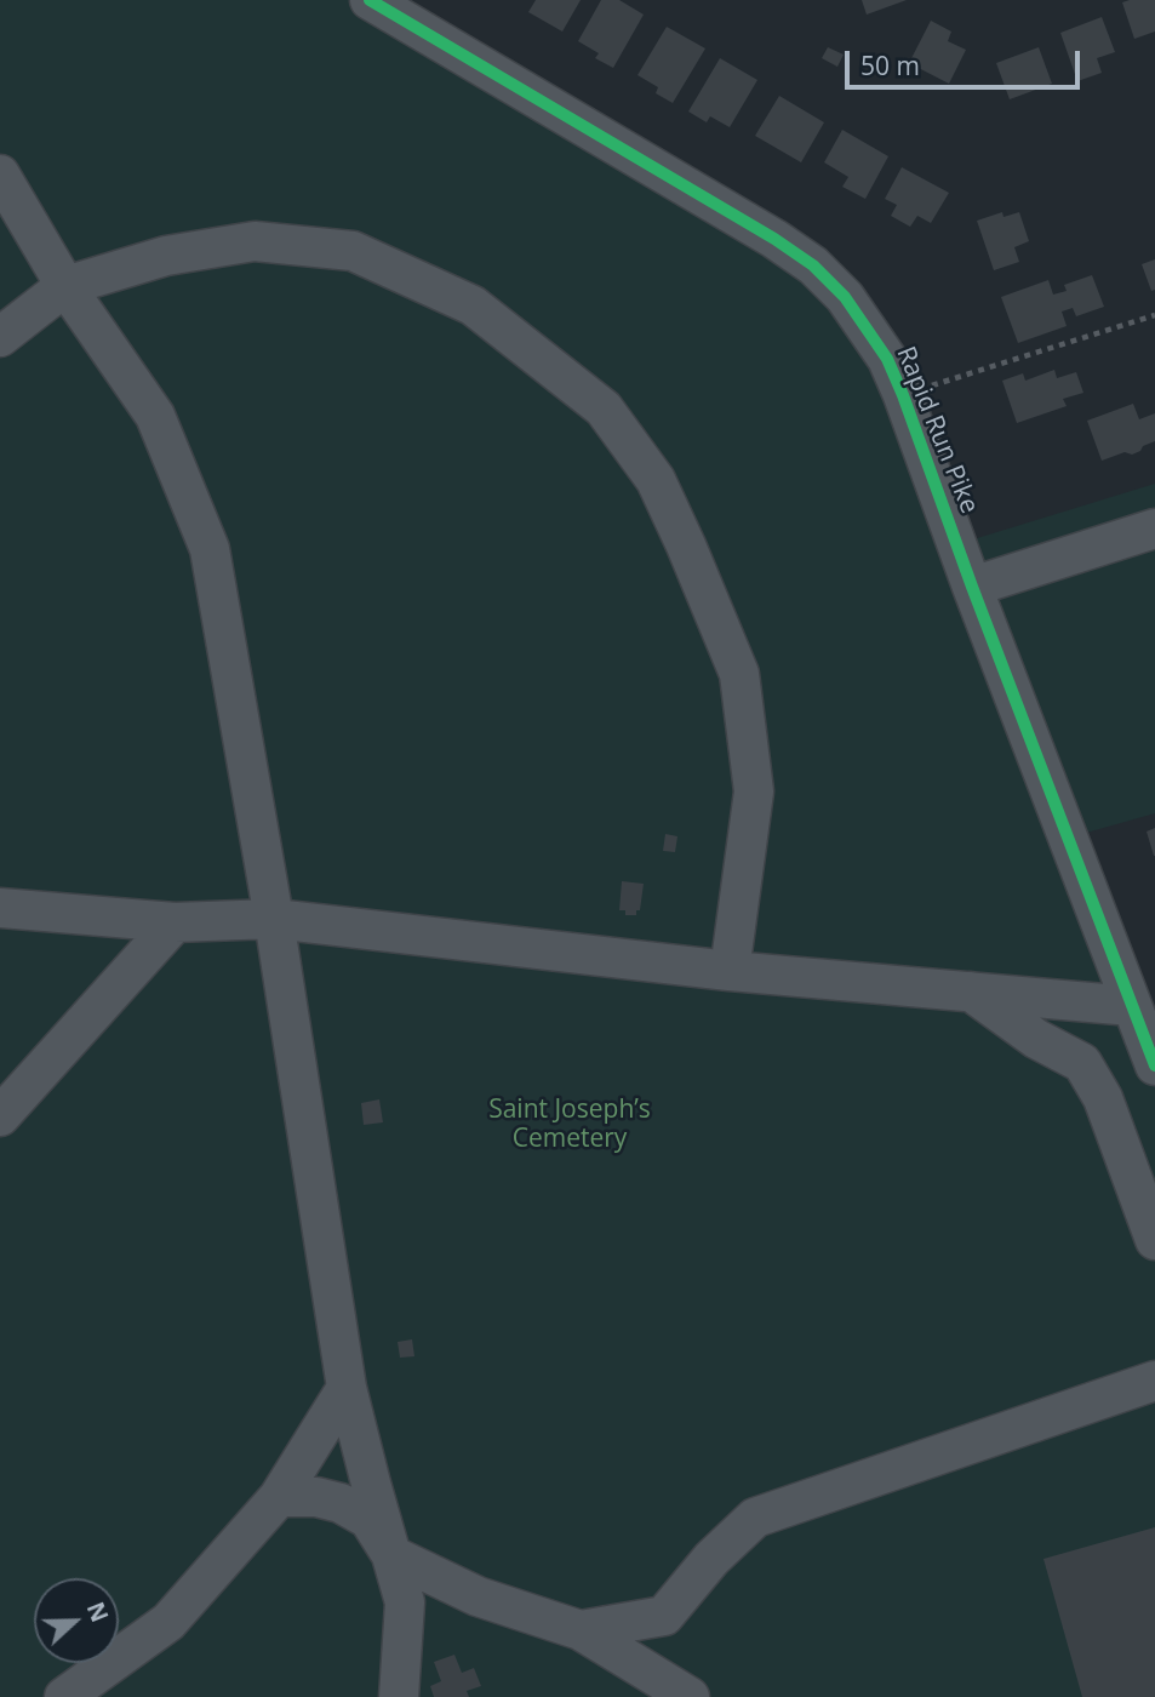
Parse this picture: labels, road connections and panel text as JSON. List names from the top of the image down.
{
  "streets": {
    "street": ["Rapid Run Pike"]
  },
  "parks": ["Saint Joseph’s Cemetery"],
  "scale_bar": "50 m",
  "north": "right"
}
